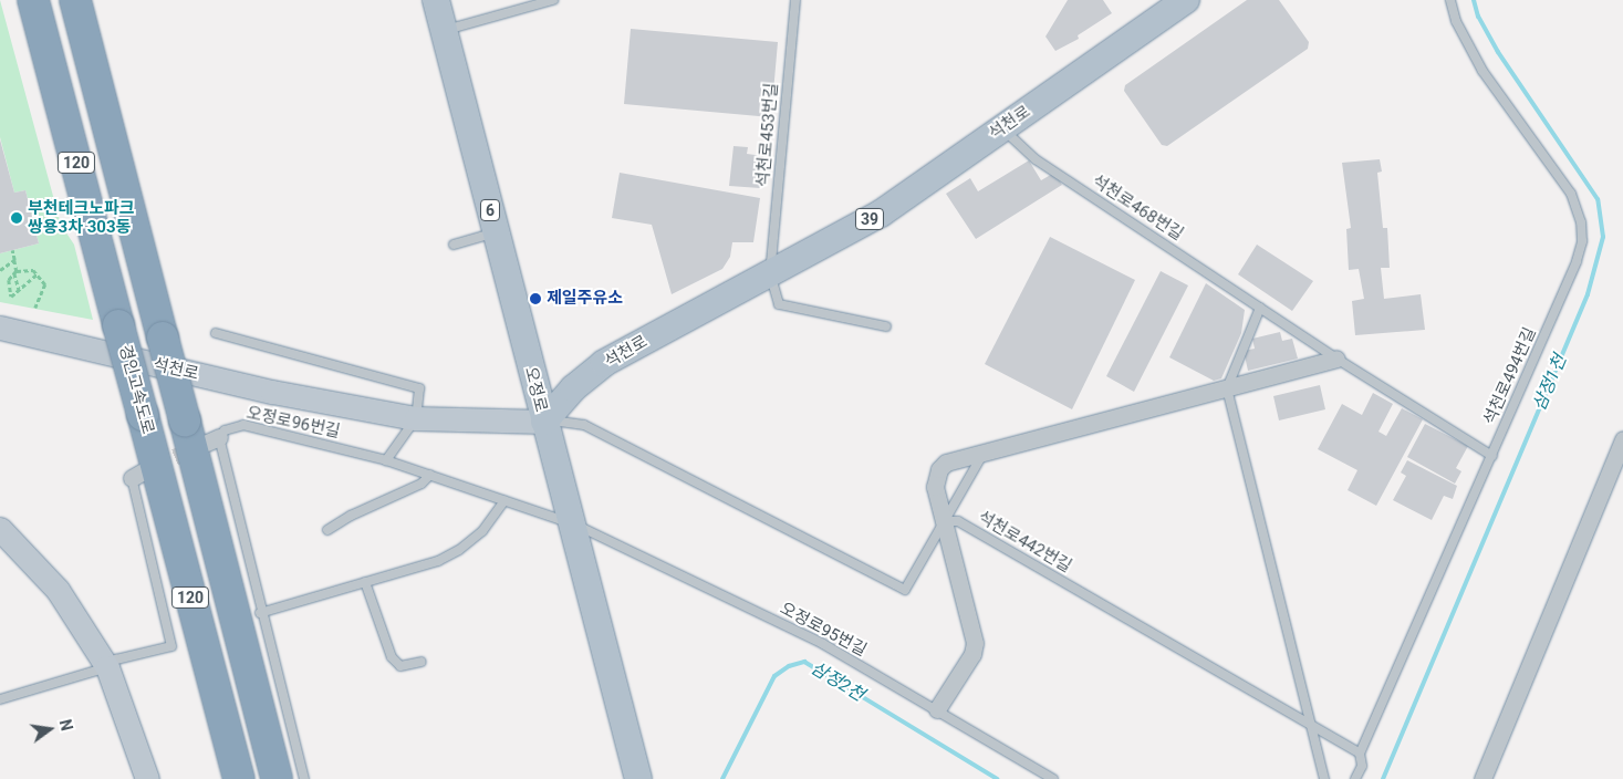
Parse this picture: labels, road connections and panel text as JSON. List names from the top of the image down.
{
  "streets": {
    "highway": ["120", "경인고속도로"],
    "main road": [
      "석천로",
      "6",
      "39",
      "오정로"
    ],
    "lane": [
      "석천로453번길",
      "석천로468번길",
      "석천로494번길",
      "오정로96번길",
      "석천로442번길",
      "오정로95번길"
    ]
  },
  "crossings": [
    ["석천로", "석천로453번길"],
    ["석천로", "석천로468번길"],
    ["석천로", "오정로"],
    ["석천로468번길", "석천로494번길"],
    ["석천로494번길", "석천로442번길"],
    ["오정로", "오정로96번길"],
    ["오정로", "오정로95번길"],
    ["오정로96번길", "오정로95번길"]
  ],
  "water": ["삼정1천", "삼정2천"],
  "places": ["부천테크노파크 쌍용3차 303동", "제일주유소"],
  "north": "right"
}
